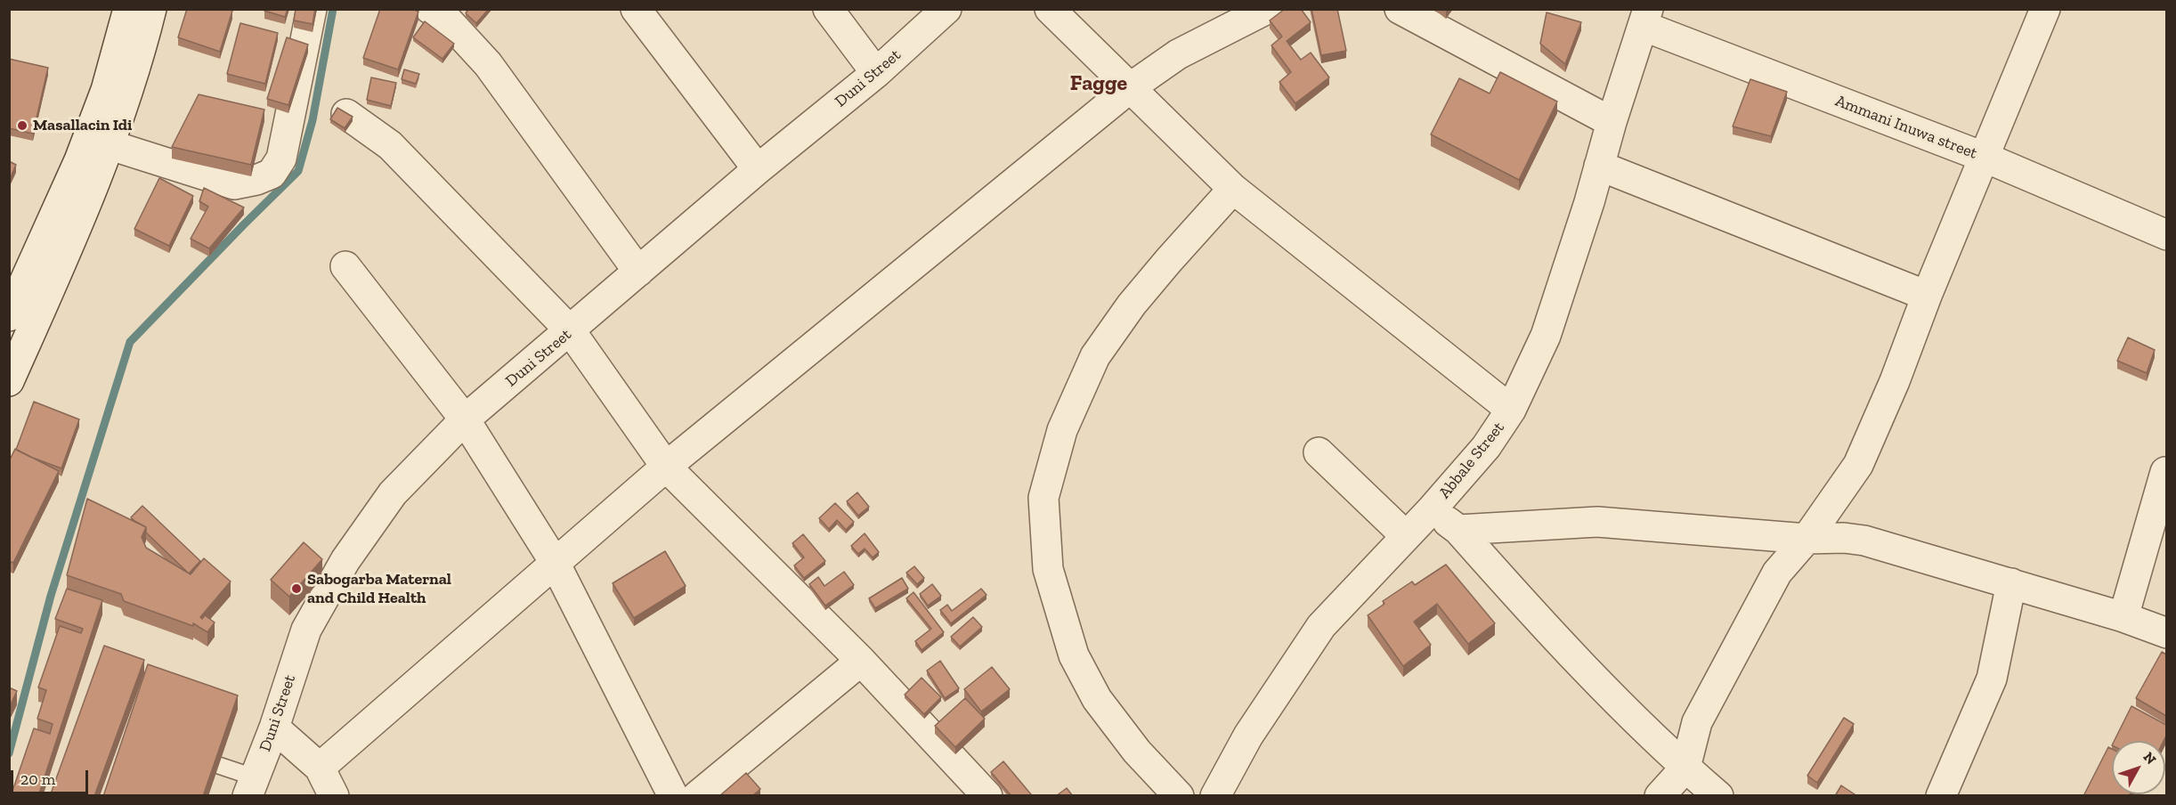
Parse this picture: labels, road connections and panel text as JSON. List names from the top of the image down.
{
  "streets": {
    "street": ["Duni Street", "Ammani Inuwa street", "Abbale Street"]
  },
  "crossings": [
    ["Ammani Inuwa street", "Abbale Street"]
  ],
  "districts": ["Fagge"],
  "places": ["Masallacin Idi", "Sabogarba Maternal and Child Health"],
  "scale_bar": "20 m",
  "north": "top right"
}
